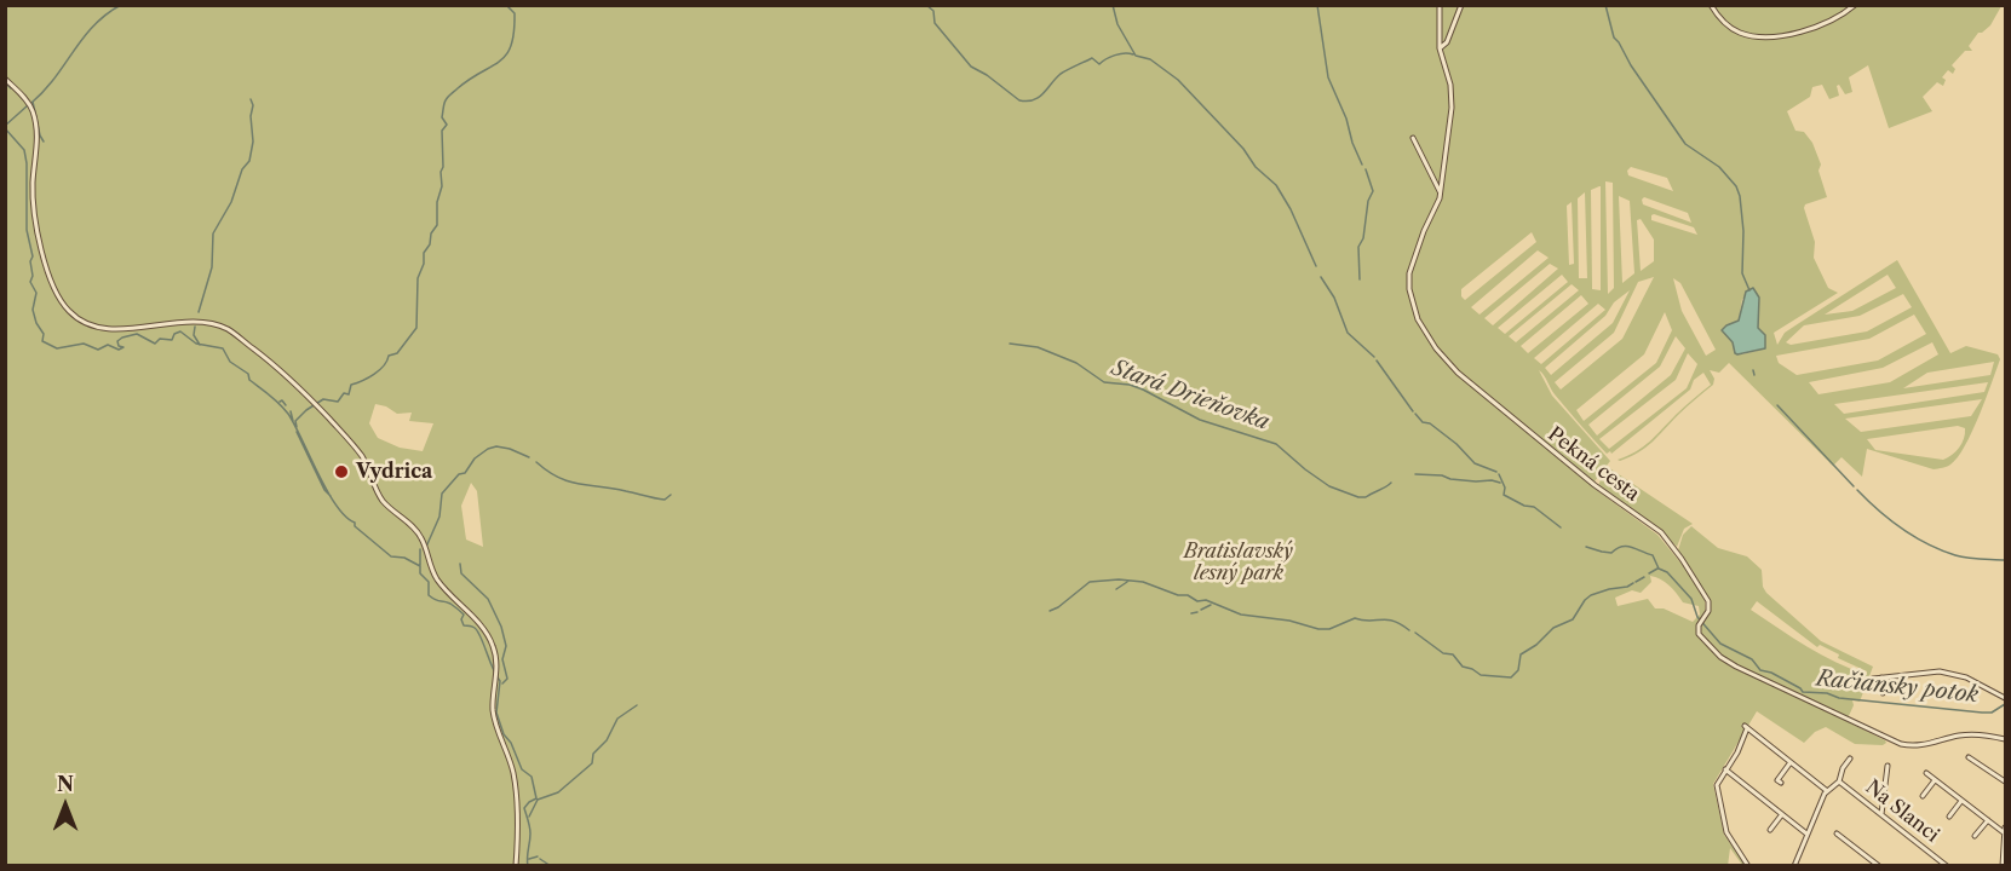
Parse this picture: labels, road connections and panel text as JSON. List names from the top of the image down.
{
  "streets": {
    "street": ["Pekná cesta", "Na Slanci"]
  },
  "water": ["Stará Drieňovka", "Račiansky potok"],
  "parks": ["Bratislavský lesný park"],
  "places": ["Vydrica"],
  "north": "top"
}
